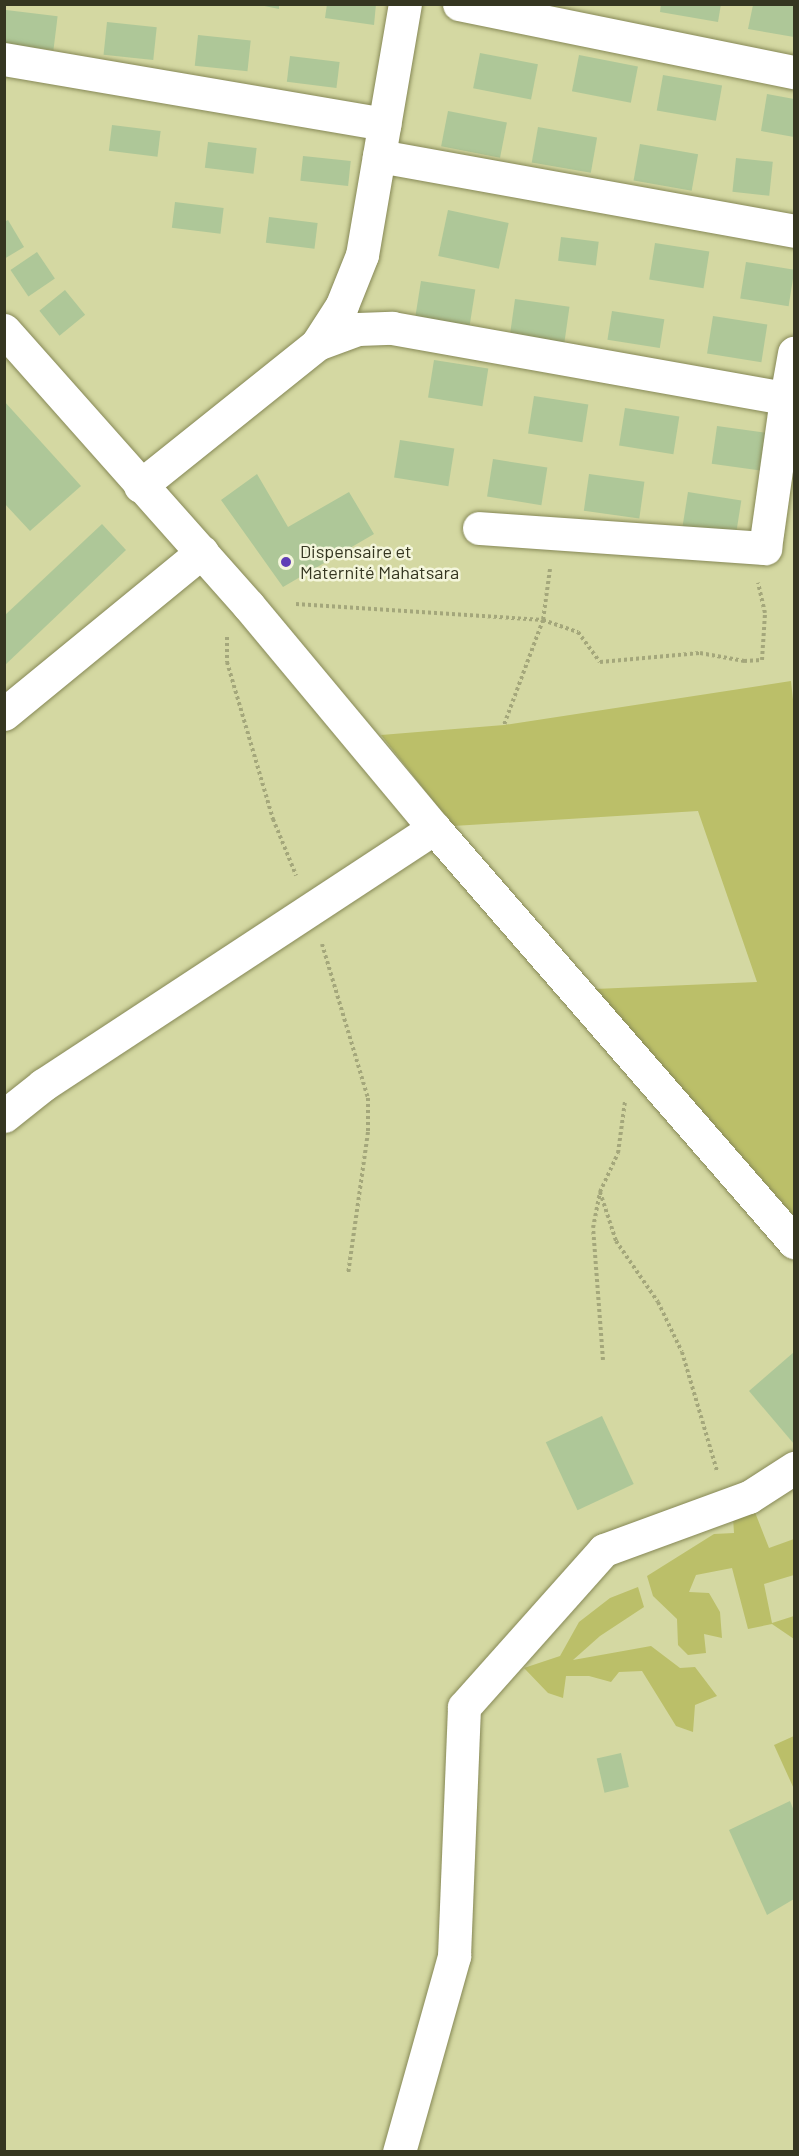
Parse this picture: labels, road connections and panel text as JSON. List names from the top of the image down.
{
  "places": ["Dispensaire et Maternité Mahatsara"]
}
